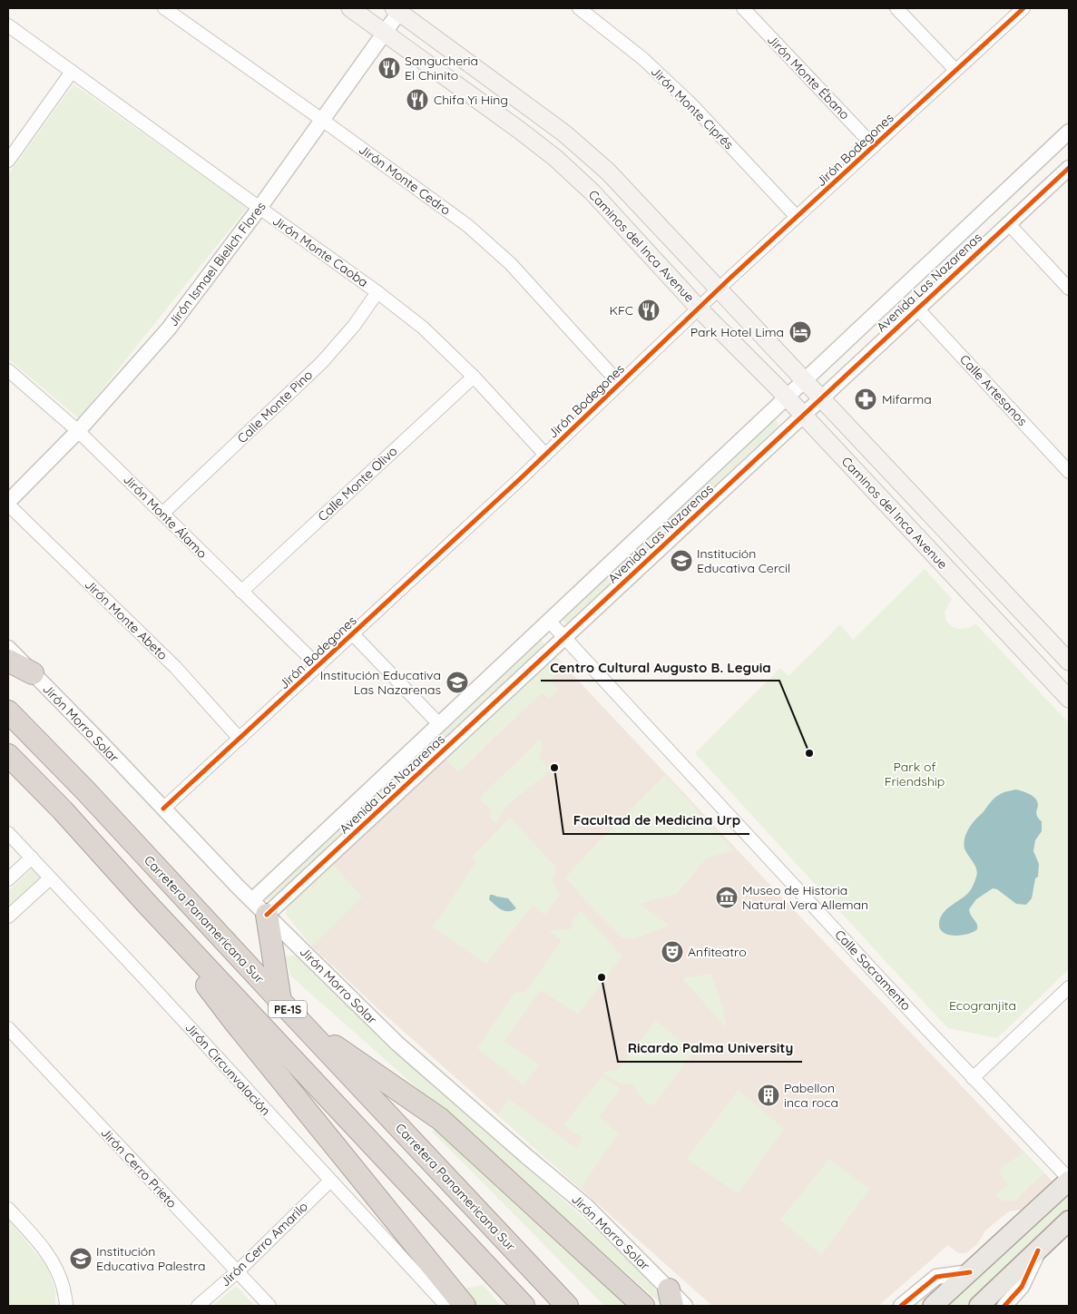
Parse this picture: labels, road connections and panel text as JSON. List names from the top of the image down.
{
  "streets": {
    "highway": ["Carretera Panamericana Sur", "PE-1S"],
    "main road": ["Caminos del Inca Avenue"],
    "street": [
      "Jirón Monte Ébano",
      "Jirón Monte Ciprés",
      "Jirón Bodegones",
      "Jirón Monte Cedro",
      "Jirón Monte Caoba",
      "Jirón Ismael Bielich Flores",
      "Avenida Las Nazarenas",
      "Calle Artesanos",
      "Calle Monte Pino",
      "Calle Monte Olivo",
      "Jirón Monte Álamo",
      "Jirón Monte Abeto",
      "Jirón Morro Solar",
      "Calle Sacramento",
      "Jirón Circunvalación",
      "Jirón Cerro Prieto",
      "Jirón Cerro Amarilo"
    ]
  },
  "crossings": [
    ["Jirón Monte Ébano", "Jirón Bodegones"],
    ["Jirón Monte Ciprés", "Jirón Bodegones"],
    ["Jirón Bodegones", "Jirón Monte Cedro"],
    ["Jirón Bodegones", "Caminos del Inca Avenue"],
    ["Jirón Bodegones", "Jirón Monte Caoba"],
    ["Jirón Bodegones", "Jirón Monte Álamo"],
    ["Jirón Bodegones", "Jirón Monte Abeto"],
    ["Jirón Bodegones", "Jirón Morro Solar"],
    ["Jirón Monte Cedro", "Jirón Ismael Bielich Flores"],
    ["Caminos del Inca Avenue", "Jirón Ismael Bielich Flores"],
    ["Caminos del Inca Avenue", "Avenida Las Nazarenas"],
    ["Jirón Monte Caoba", "Jirón Ismael Bielich Flores"],
    ["Jirón Monte Caoba", "Calle Monte Pino"],
    ["Jirón Monte Caoba", "Calle Monte Olivo"],
    ["Jirón Ismael Bielich Flores", "Jirón Monte Álamo"],
    ["Jirón Ismael Bielich Flores", "Jirón Monte Abeto"],
    ["Avenida Las Nazarenas", "Calle Artesanos"],
    ["Avenida Las Nazarenas", "Jirón Morro Solar"],
    ["Avenida Las Nazarenas", "Calle Sacramento"],
    ["Calle Monte Pino", "Jirón Monte Álamo"],
    ["Calle Monte Olivo", "Jirón Monte Álamo"],
    ["Jirón Circunvalación", "Jirón Cerro Amarilo"],
    ["Jirón Cerro Prieto", "Jirón Cerro Amarilo"]
  ],
  "parks": ["Park of Friendship", "Ecogranjita"],
  "places": {
    "restaurant": ["Sangucheria El Chinito", "Chifa Yi Hing", "KFC"],
    "hotel": ["Park Hotel Lima"],
    "pharmacy": ["Mifarma"],
    "school or university": ["Institución Educativa Cercil", "Institución Educativa Las Nazarenas", "Institución Educativa Palestra"],
    "other": ["Centro Cultural Augusto B. Leguia", "Facultad de Medicina Urp", "Ricardo Palma University"],
    "museum": ["Museo de Historia Natural Vera Alleman"],
    "theatre": ["Anfiteatro"],
    "building": ["Pabellon inca roca"]
  }
}
